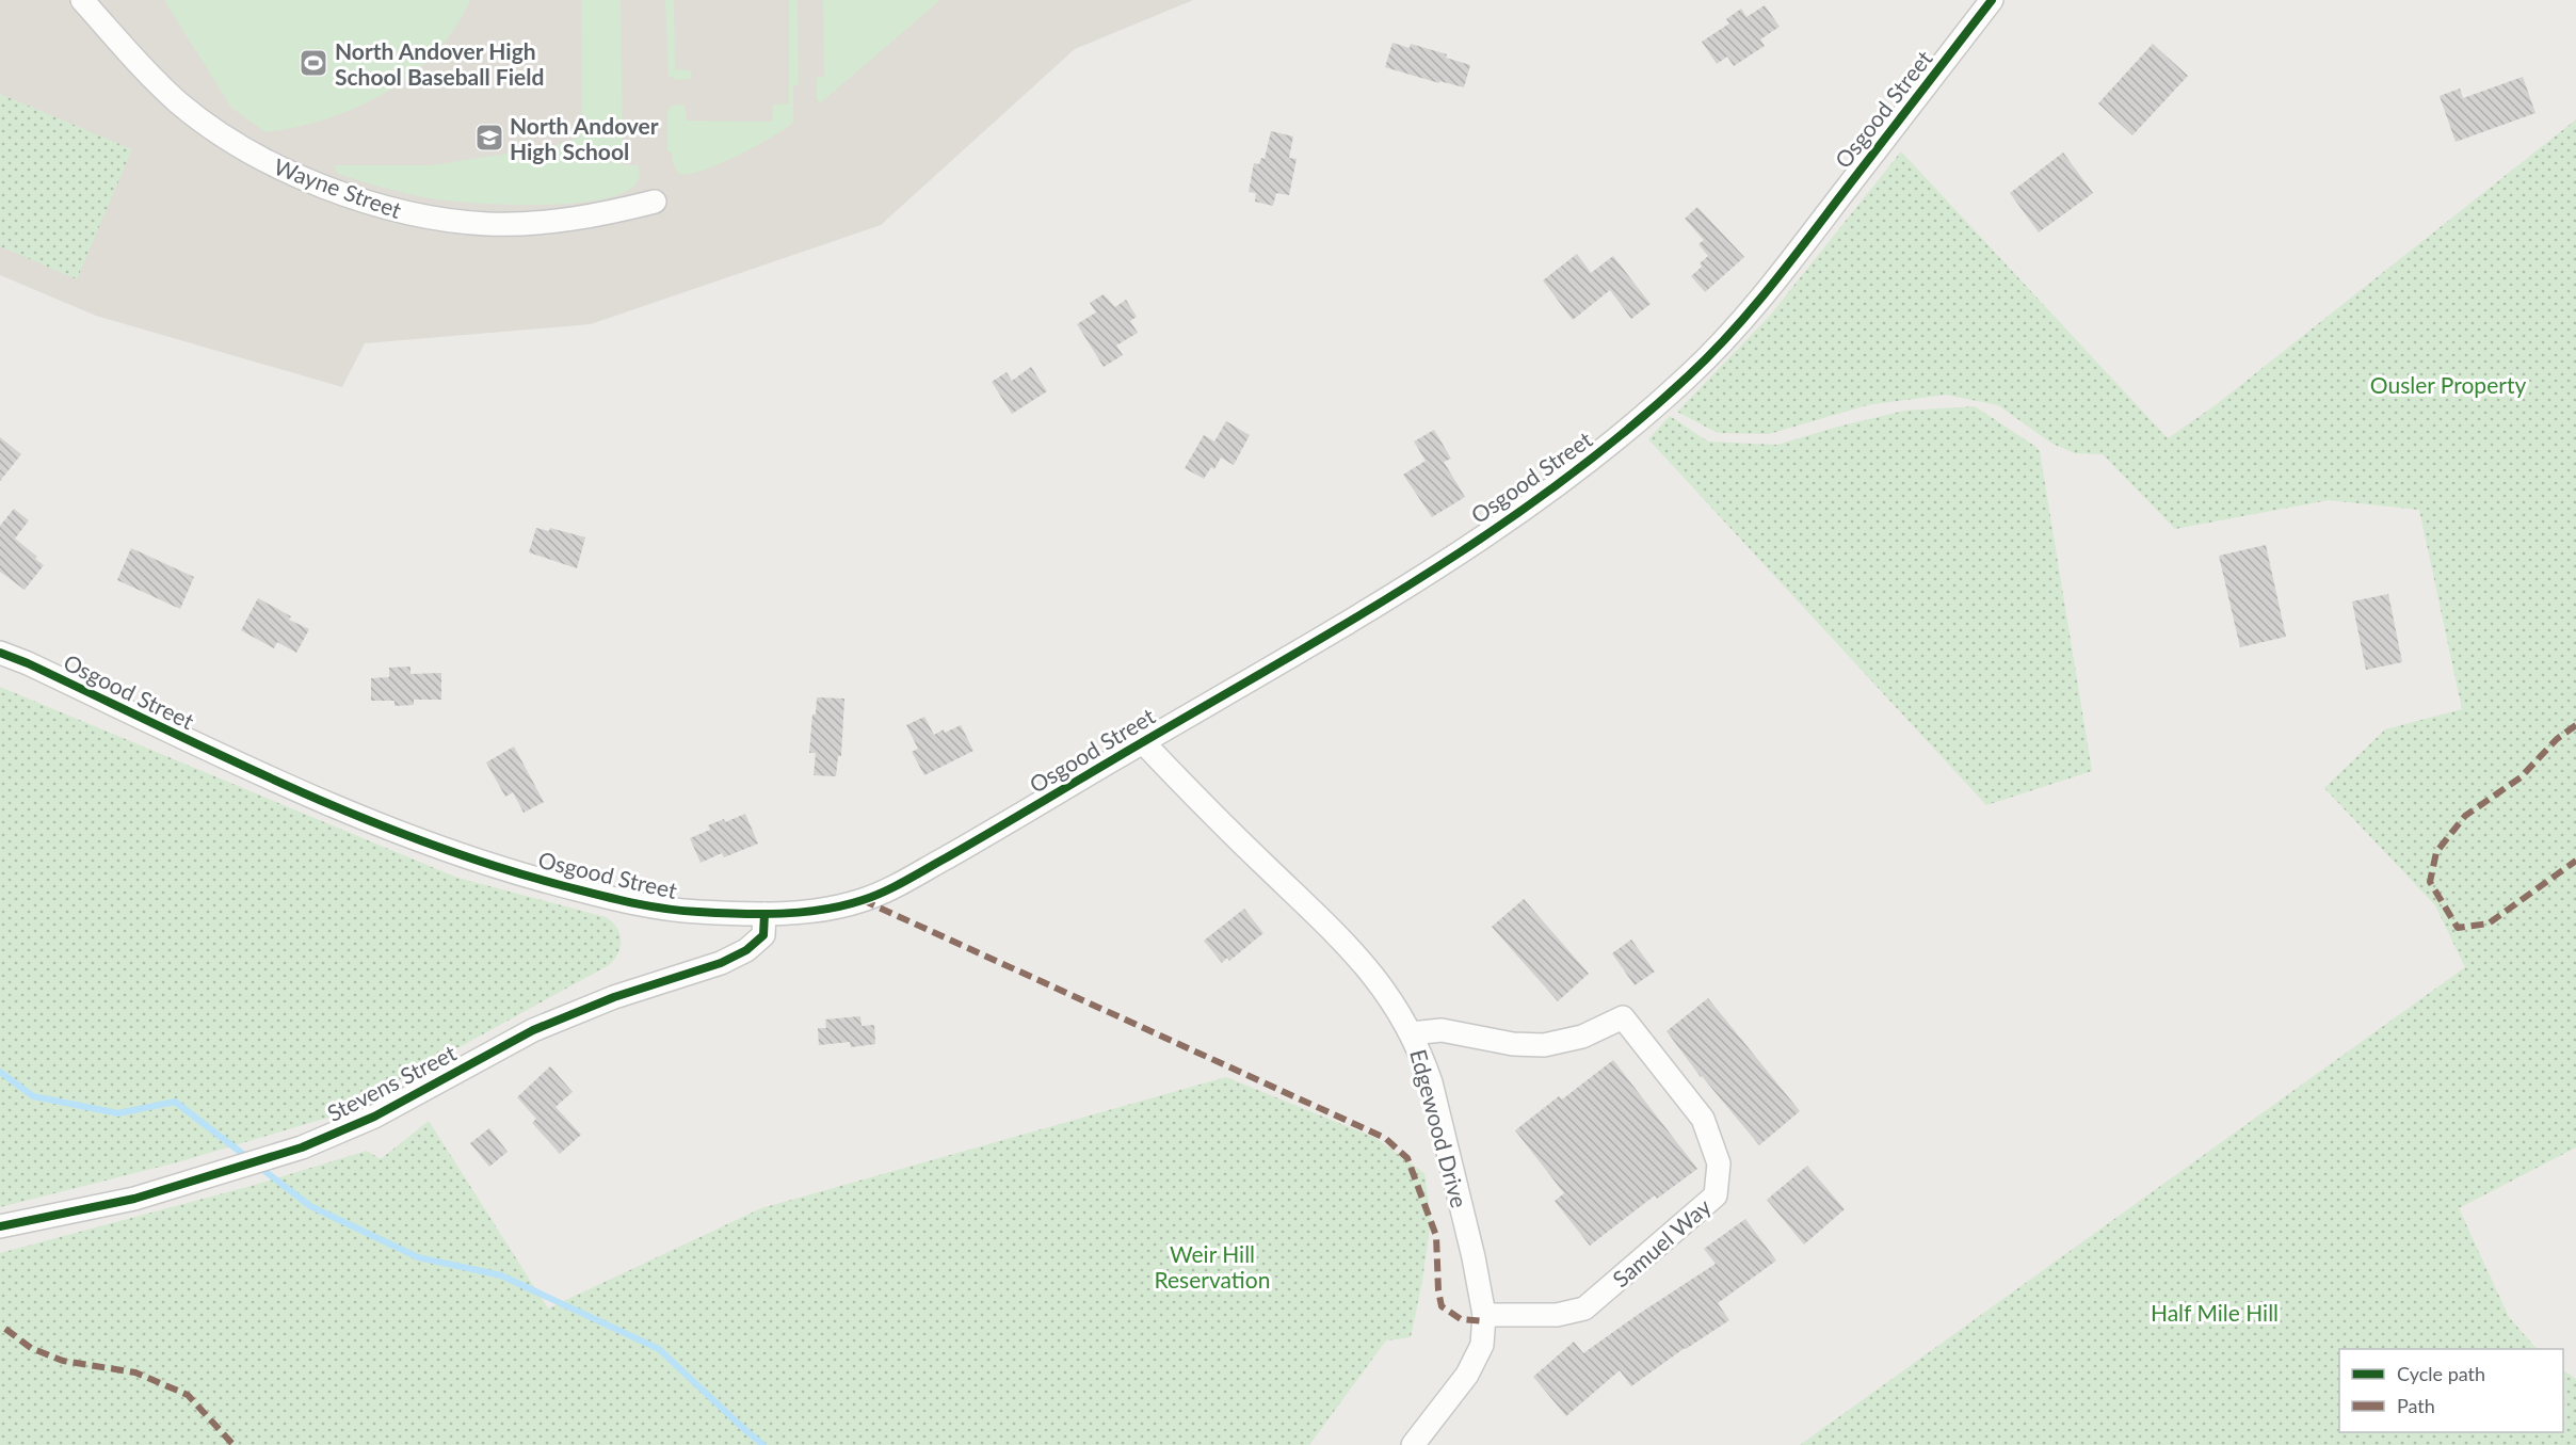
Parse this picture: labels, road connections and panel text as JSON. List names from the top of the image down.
{
  "streets": {
    "street": [
      "Osgood Street",
      "Wayne Street",
      "Stevens Street",
      "Edgewood Drive",
      "Samuel Way"
    ]
  },
  "crossings": [
    ["Osgood Street", "Stevens Street"],
    ["Osgood Street", "Edgewood Drive"],
    ["Edgewood Drive", "Samuel Way"]
  ],
  "parks": ["Ousler Property", "Weir Hill Reservation", "Half Mile Hill"],
  "places": {
    "sports": ["North Andover High School Baseball Field"],
    "school or university": ["North Andover High School"]
  },
  "legend": ["Cycle path", "Path"]
}
